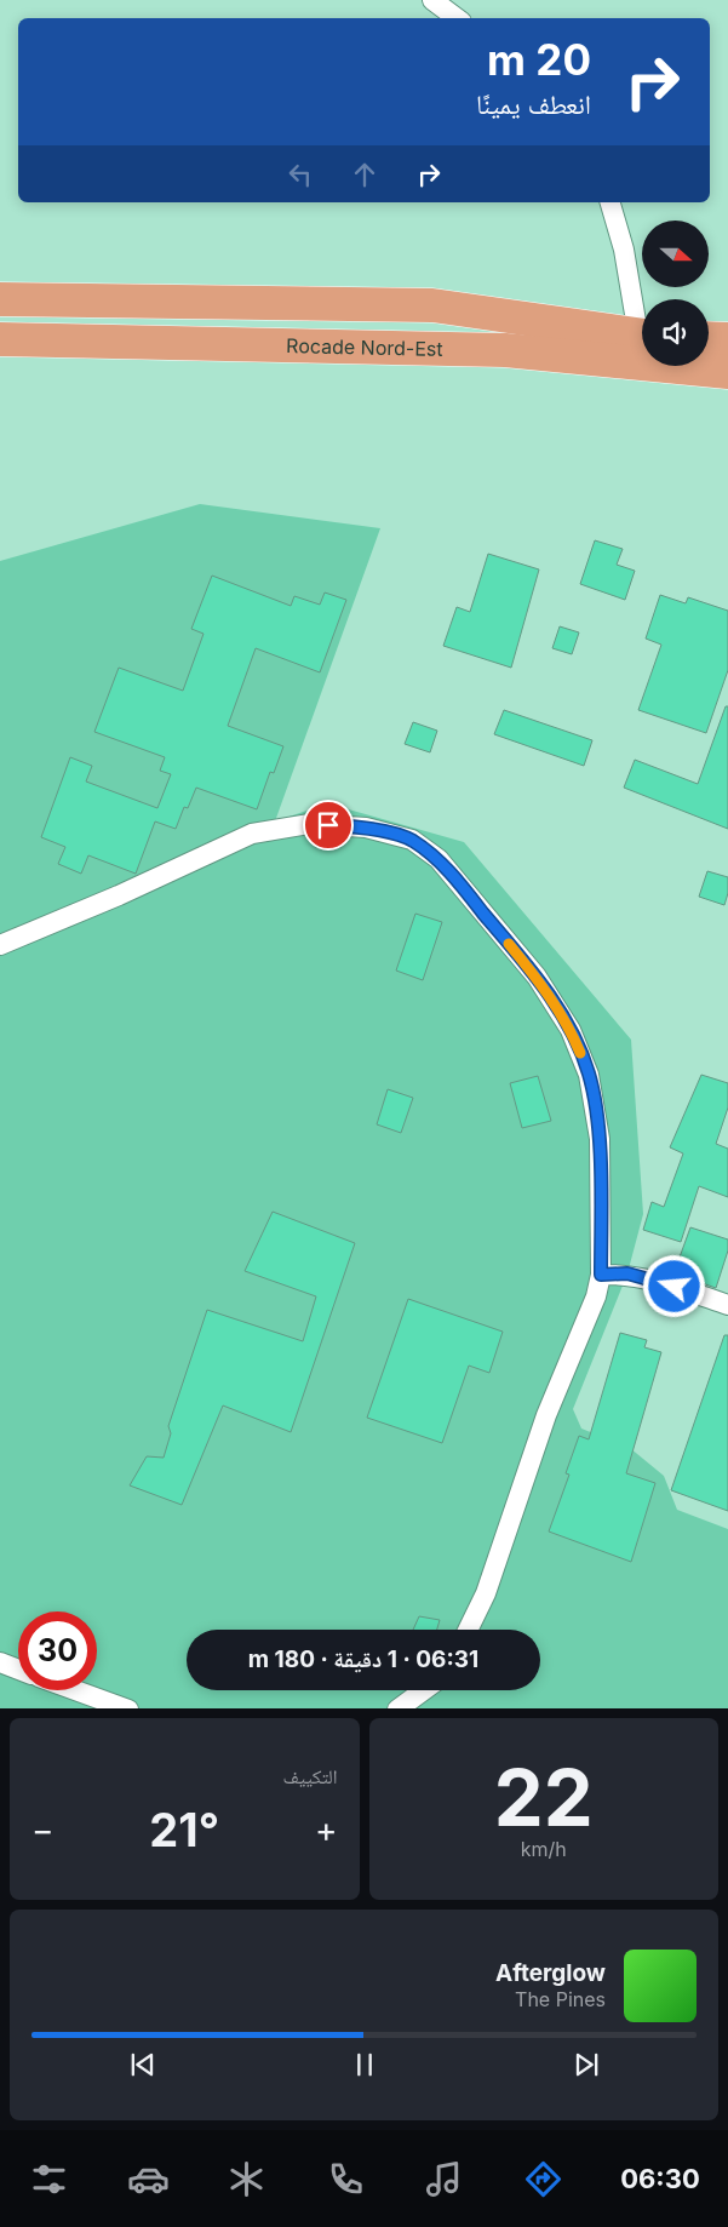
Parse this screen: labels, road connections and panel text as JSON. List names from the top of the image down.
{
  "streets": {
    "highway": ["Rocade Nord-Est"]
  },
  "north": "right",
  "page": {
    "turn": ["20 m", "انعطف يمينًا"],
    "limit": "30",
    "trip": "06:31 · 1 دقيقة · 180 m",
    "tile": [
      ["22", "km/h"],
      "التكييف"
    ],
    "heat": ["−", "21°", "+"],
    "song": ["Afterglow", "The Pines"],
    "tabs": "06:30"
  }
}
